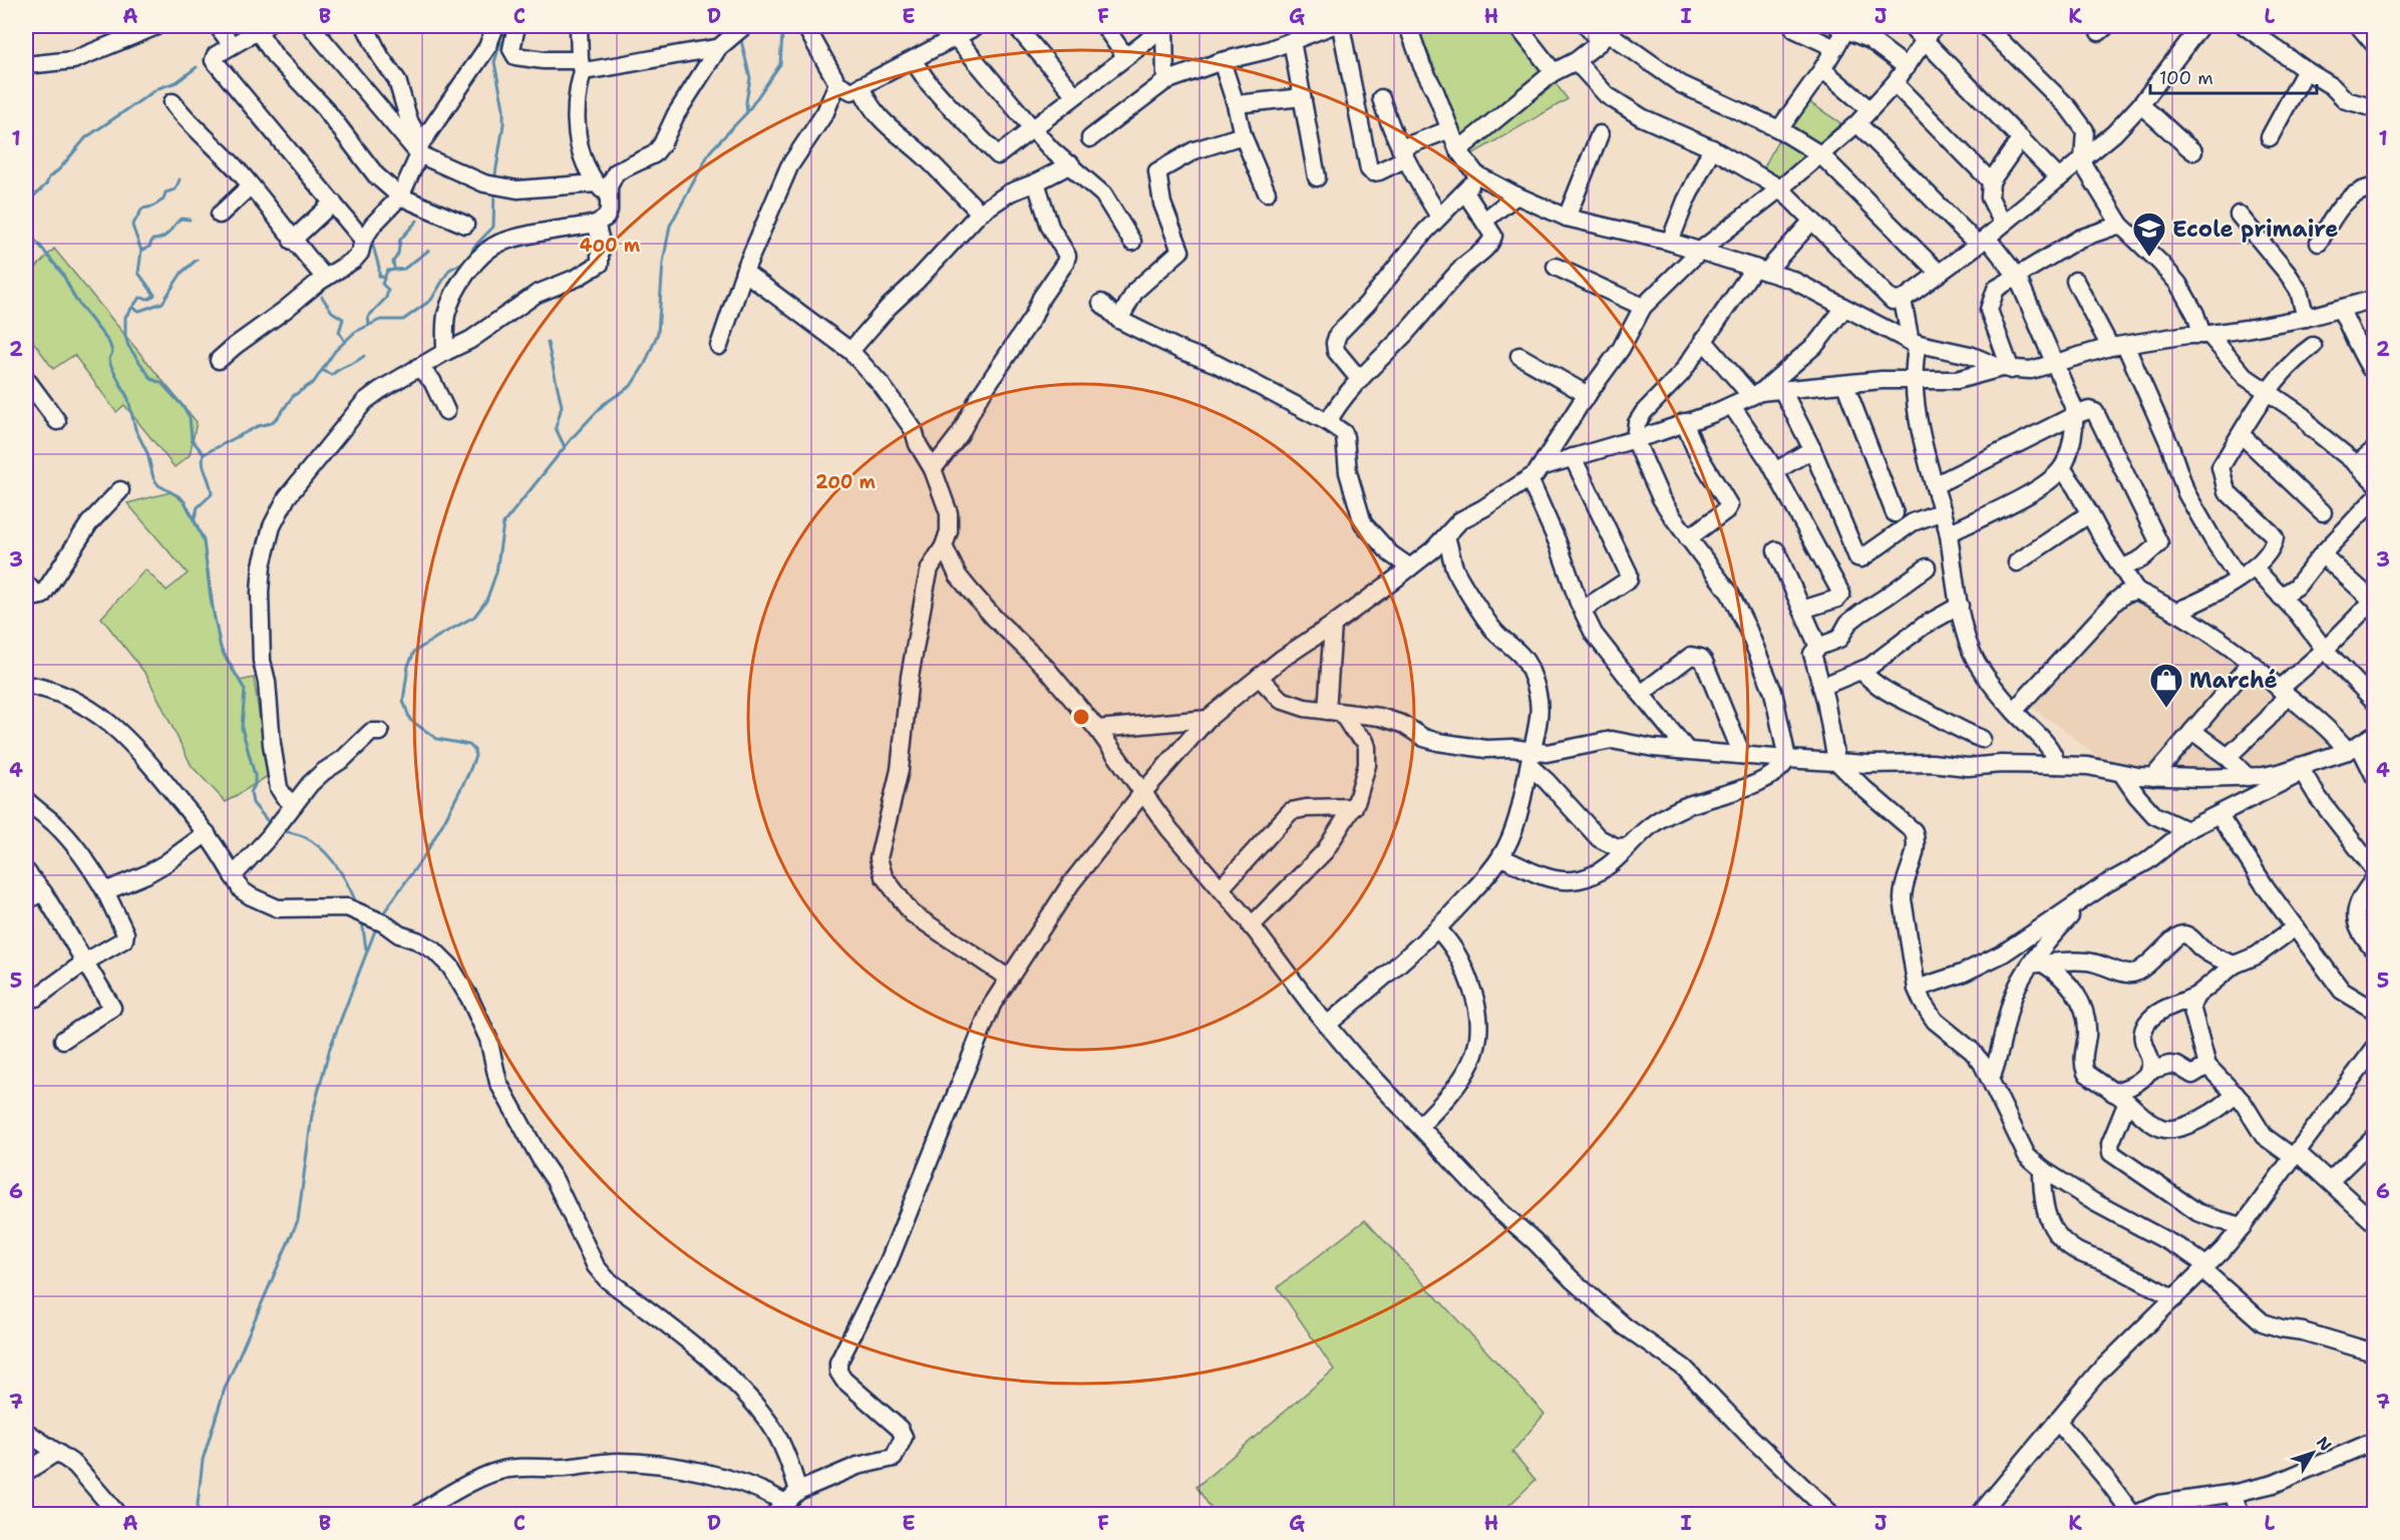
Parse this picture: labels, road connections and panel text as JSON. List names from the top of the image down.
{
  "places": {
    "school or university": ["Ecole primaire"],
    "shop": ["Marché"]
  },
  "scale_bar": "100 m",
  "north": "top right",
  "grid": {
    "columns": [
      "A",
      "B",
      "C",
      "D",
      "E",
      "F",
      "G",
      "H",
      "I",
      "J",
      "K",
      "L"
    ],
    "rows": [
      "1",
      "2",
      "3",
      "4",
      "5",
      "6",
      "7"
    ]
  },
  "rings": ["400 m", "200 m"]
}
